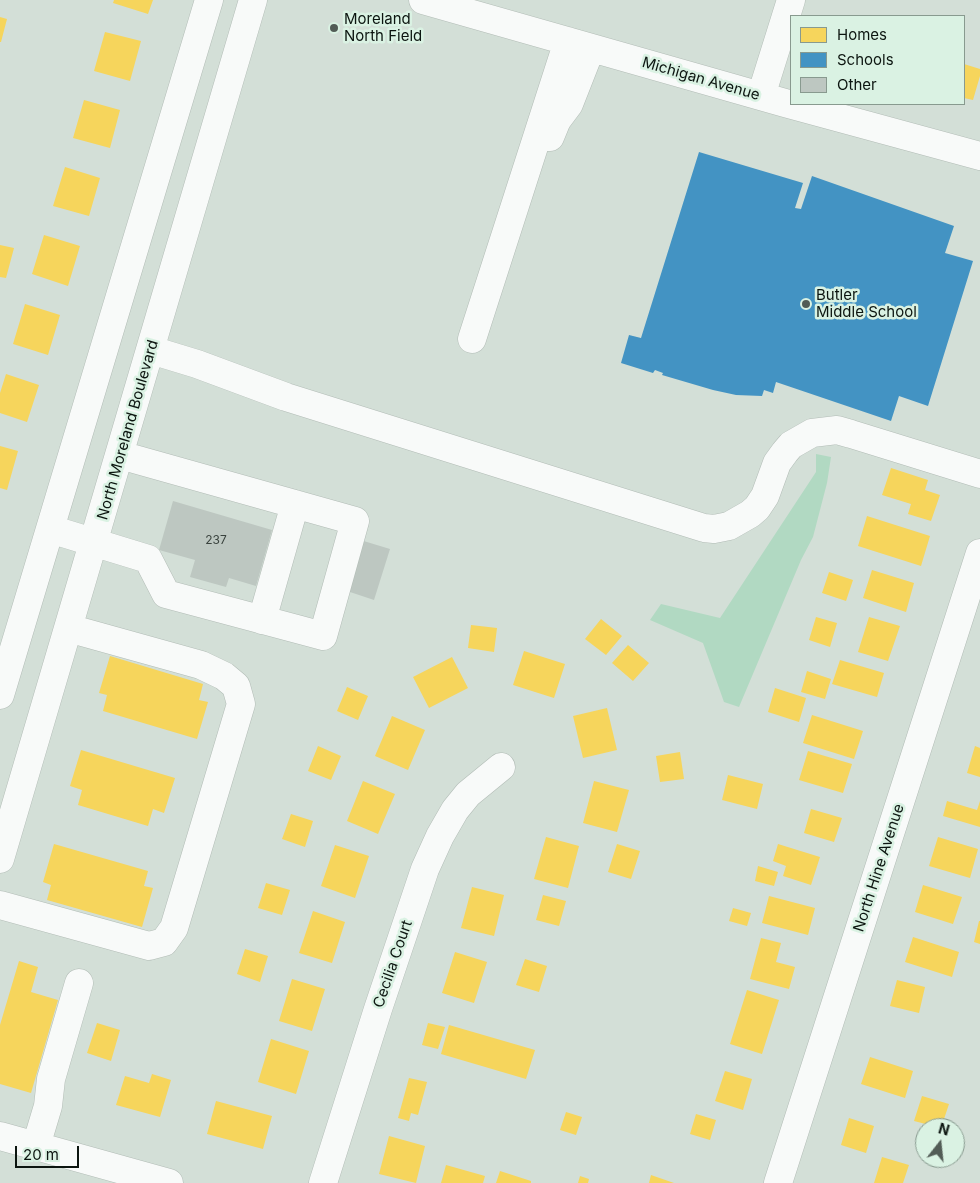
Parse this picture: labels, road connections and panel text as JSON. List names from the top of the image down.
{
  "streets": {
    "street": [
      "Michigan Avenue",
      "North Moreland Boulevard",
      "North Hine Avenue",
      "Cecilia Court"
    ]
  },
  "places": ["Moreland North Field", "Butler Middle School"],
  "house_numbers": ["237"],
  "legend": ["Homes", "Schools", "Other"],
  "scale_bar": "20 m",
  "north": "top"
}
